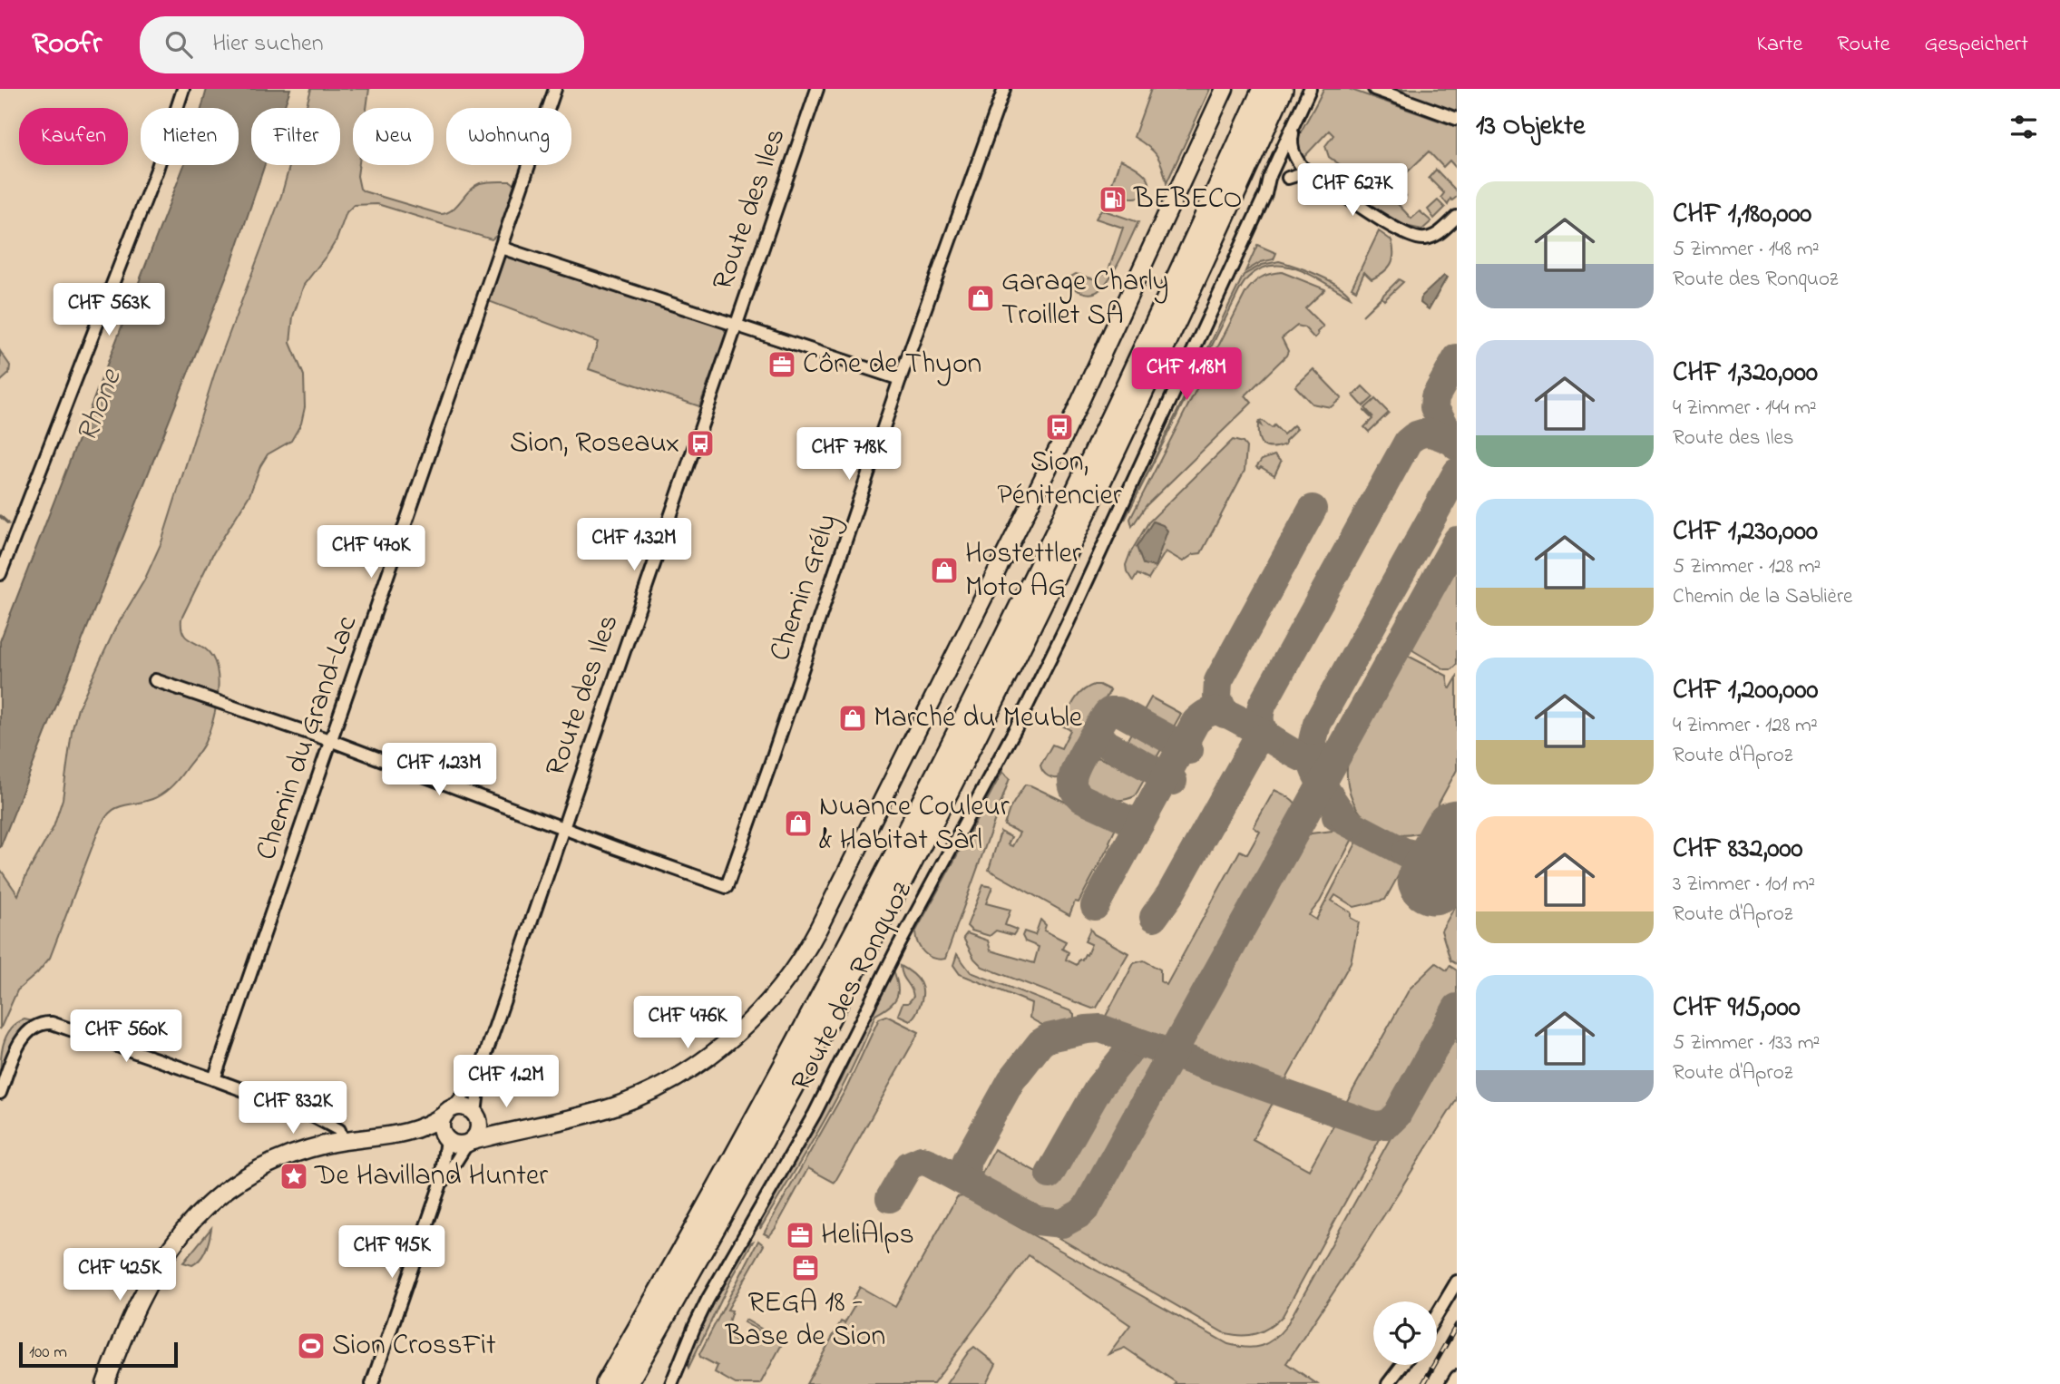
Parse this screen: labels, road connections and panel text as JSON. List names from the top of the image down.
{
  "streets": {
    "street": [
      "Route des Iles",
      "Chemin Grély",
      "Chemin du Grand-Lac",
      "Route des Ronquoz"
    ]
  },
  "crossings": [
    ["Route des Iles", "Chemin Grély"]
  ],
  "water": ["Rhone"],
  "places": {
    "fuel station": ["BEBECO"],
    "shop": [
      "Garage Charly Troillet SA",
      "Hostettler Moto AG",
      "Marché du Meuble",
      "Nuance Couleur & Habitat Sàrl"
    ],
    "office": ["Cône de Thyon", "HeliAlps", "REGA 18 - Base de Sion"],
    "bus stop": ["Sion, Pénitencier", "Sion, Roseaux"],
    "place": ["De Havilland Hunter"],
    "sports": ["Sion CrossFit"]
  },
  "scale_bar": "100 m",
  "page": {
    "header": "Roofr",
    "search": "Hier suchen",
    "nav": ["Karte", "Route", "Gespeichert"],
    "heading": "13 Objekte",
    "chip": [
      "Kaufen",
      "Mieten",
      "Filter",
      "Neu",
      "Wohnung"
    ],
    "price": [
      "CHF 627K",
      "CHF 563K",
      "CHF 1.18M",
      "CHF 718K",
      "CHF 1.32M",
      "CHF 470K",
      "CHF 1.23M",
      "CHF 476K",
      "CHF 560K",
      "CHF 1.2M",
      "CHF 832K",
      "CHF 915K",
      "CHF 425K"
    ],
    "list": [
      {
        "name": "CHF 1,180,000",
        "note": "5 Zimmer · 148 m² · Route des Ronquoz"
      },
      {
        "name": "CHF 1,320,000",
        "note": "4 Zimmer · 144 m² · Route des Iles"
      },
      {
        "name": "CHF 1,230,000",
        "note": "5 Zimmer · 128 m² · Chemin de la Sablière"
      },
      {
        "name": "CHF 1,200,000",
        "note": "4 Zimmer · 128 m² · Route d'Aproz"
      },
      {
        "name": "CHF 832,000",
        "note": "3 Zimmer · 101 m² · Route d'Aproz"
      },
      {
        "name": "CHF 915,000",
        "note": "5 Zimmer · 133 m² · Route d'Aproz"
      }
    ],
    "scale": "100 m"
  }
}
